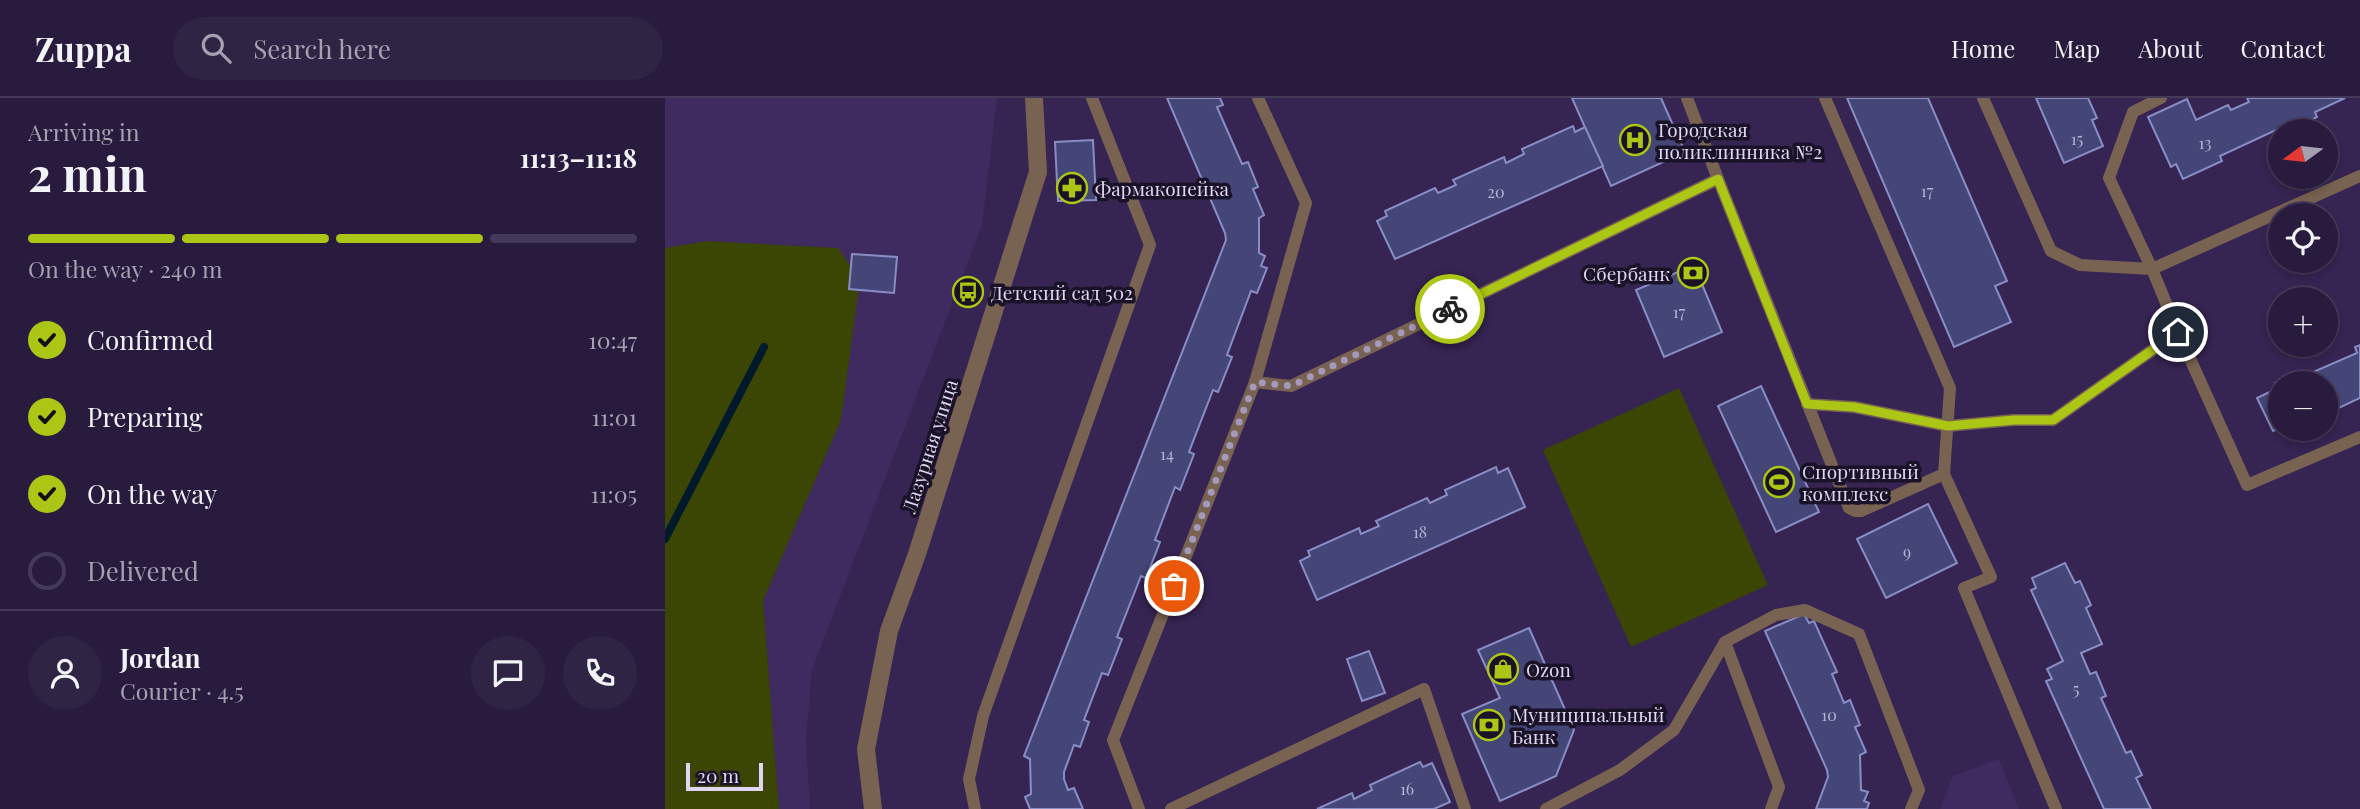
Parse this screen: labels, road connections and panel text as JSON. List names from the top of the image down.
{
  "streets": {
    "street": ["Лазурная улица"]
  },
  "places": {
    "hospital": ["Городская поликлинника №2"],
    "pharmacy": ["Фармакопейка"],
    "bank": ["Сбербанк", "Муниципальный Банк"],
    "bus stop": ["Детский сад 502"],
    "sports": ["Спортивный комплекс"],
    "shop": ["Ozon"]
  },
  "house_numbers": [
    "15",
    "13",
    "17",
    "20",
    "17",
    "14",
    "18",
    "9",
    "5",
    "10",
    "16"
  ],
  "scale_bar": "20 m",
  "north": "left",
  "page": {
    "header": "Zuppa",
    "search": "Search here",
    "nav": [
      "Home",
      "Map",
      "About",
      "Contact"
    ],
    "heading": ["2 min", "Arriving in", "11:13–11:18"],
    "panel": ["Jordan", "Courier · 4.5"],
    "map_buttons": ["+", "−"],
    "bar": "On the way · 240 m",
    "list": [
      ["Confirmed", "10:47"],
      ["Preparing", "11:01"],
      ["On the way", "11:05"],
      "Delivered"
    ],
    "scale": "20 m"
  }
}
